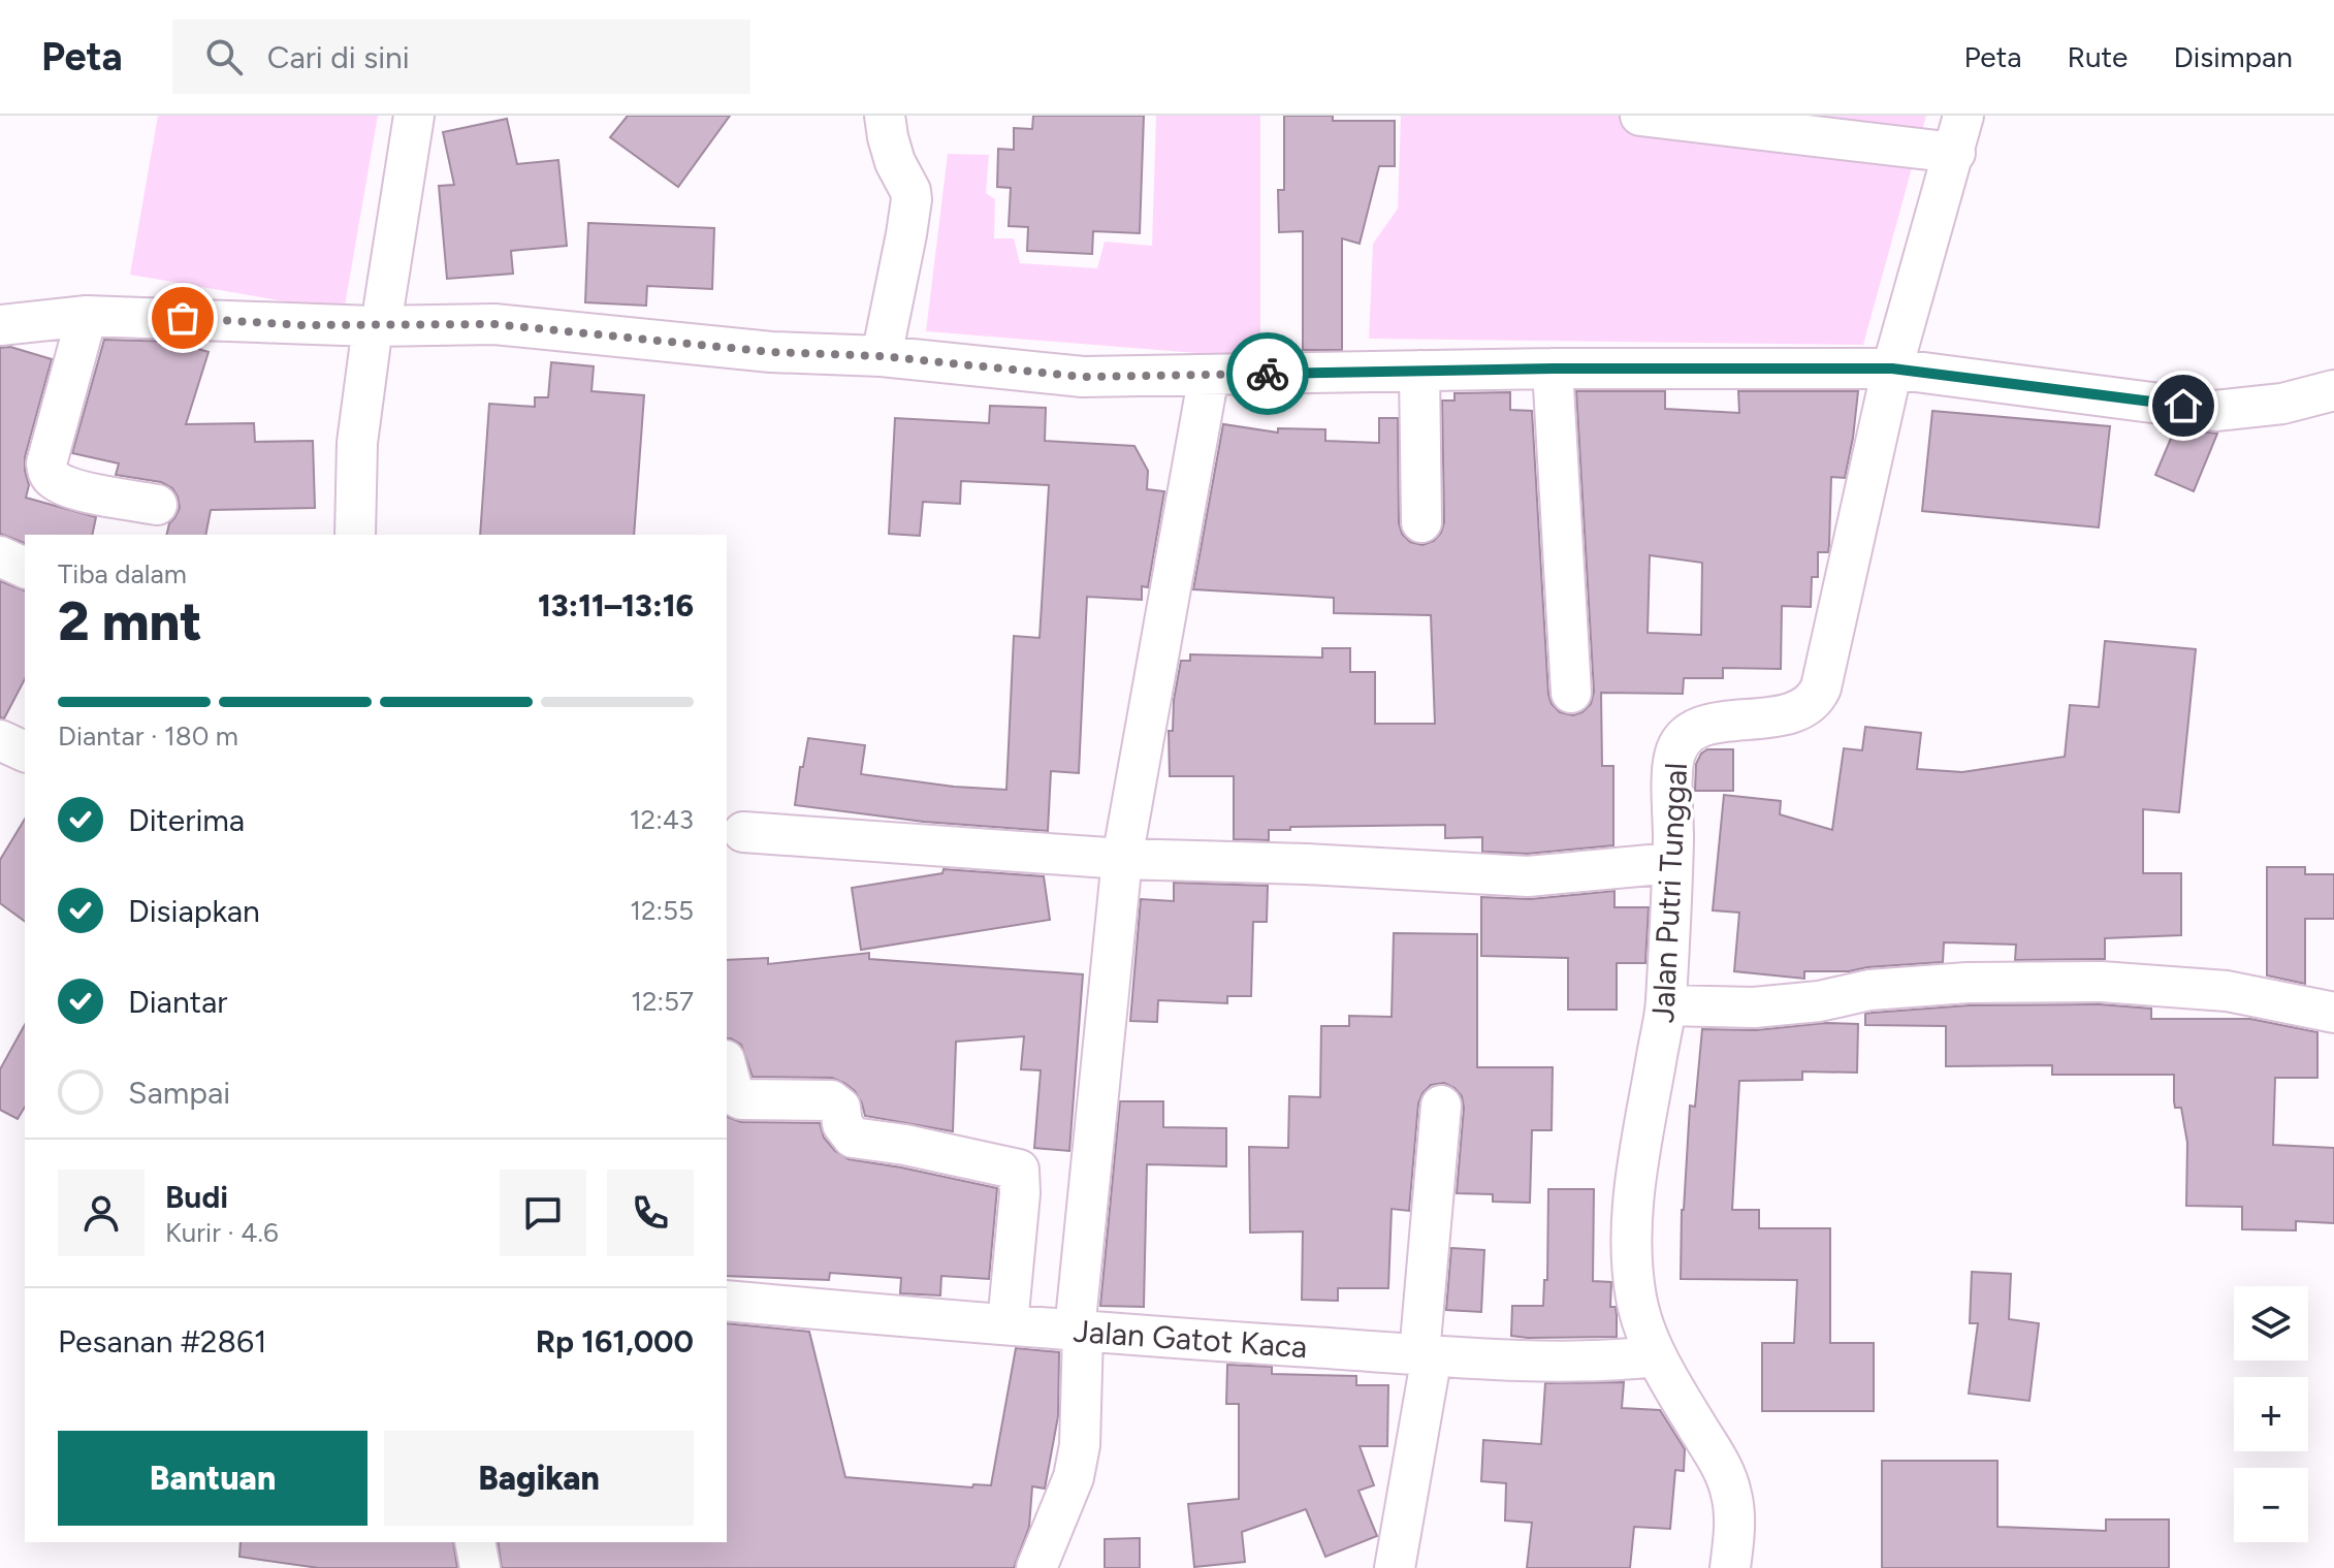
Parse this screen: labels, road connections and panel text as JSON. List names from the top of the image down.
{
  "streets": {
    "street": ["Jalan Putri Tunggal", "Jalan Gatot Kaca"]
  },
  "crossings": [
    ["Jalan Putri Tunggal", "Jalan Gatot Kaca"]
  ],
  "page": {
    "header": "Peta",
    "search": "Cari di sini",
    "nav": ["Peta", "Rute", "Disimpan"],
    "heading": ["2 mnt", "Tiba dalam", "13:11–13:16"],
    "panel": [
      "Budi",
      "Kurir · 4.6",
      "Pesanan #2861",
      "Rp 161,000"
    ],
    "bar": "Diantar · 180 m",
    "list": [
      ["Diterima", "12:43"],
      ["Disiapkan", "12:55"],
      ["Diantar", "12:57"],
      "Sampai"
    ],
    "map_buttons": ["+", "−"],
    "buttons": ["Bantuan", "Bagikan"]
  }
}
